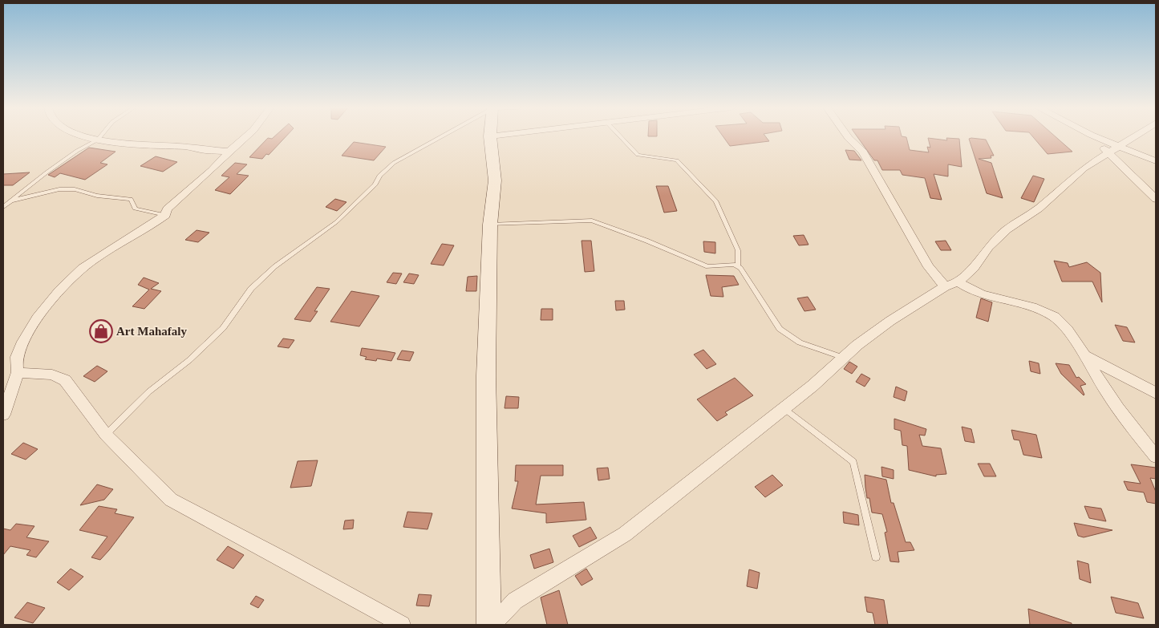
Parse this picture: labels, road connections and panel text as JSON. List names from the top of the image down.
{
  "places": {
    "shop": ["Art Mahafaly"]
  }
}
